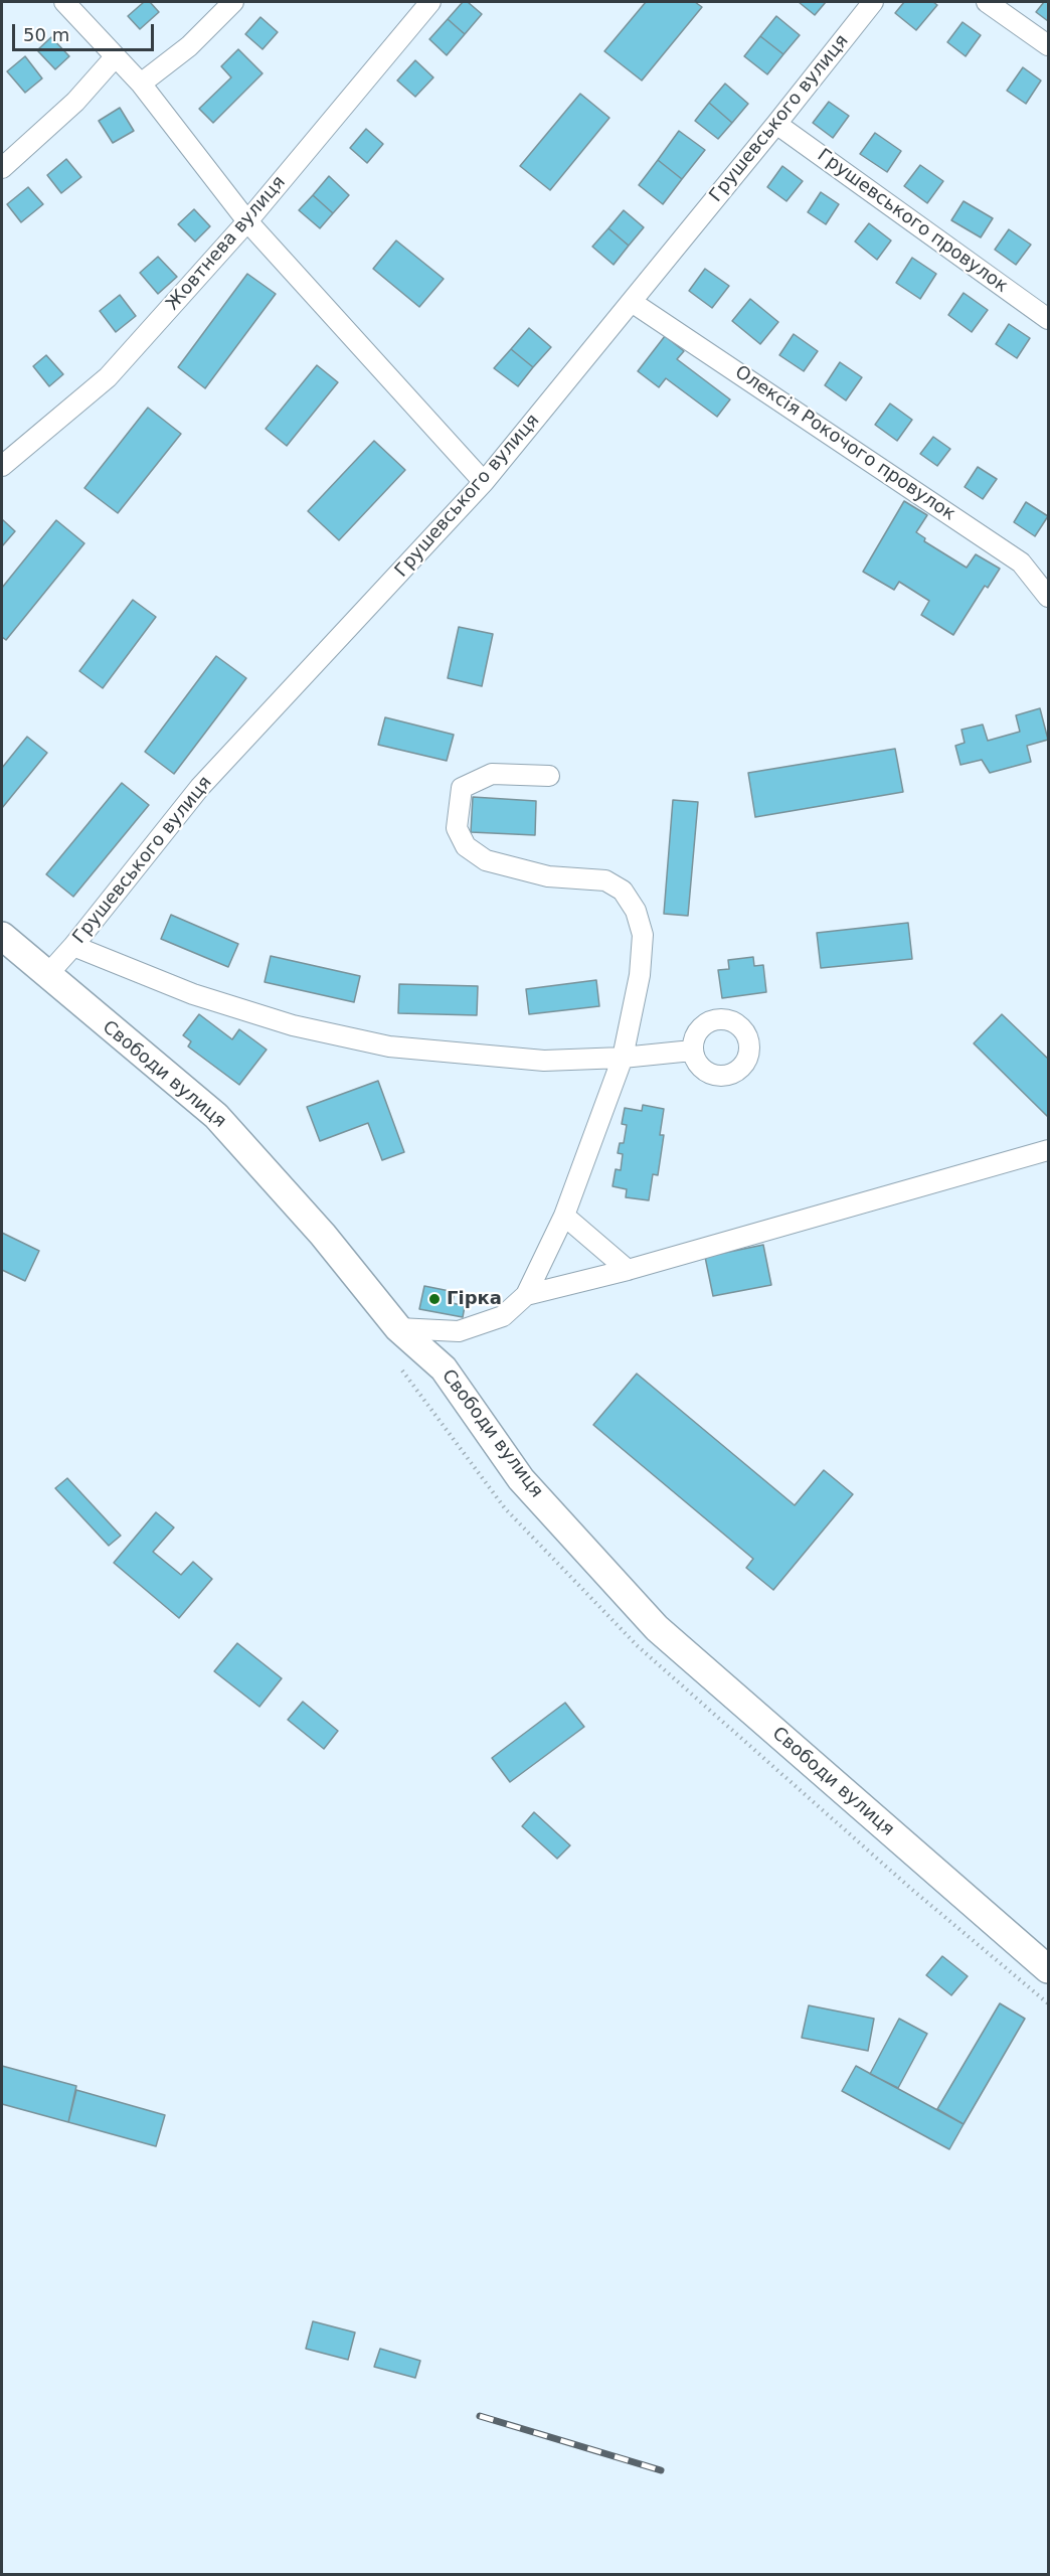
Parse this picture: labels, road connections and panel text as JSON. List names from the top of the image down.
{
  "streets": {
    "main road": ["Свободи вулиця"],
    "street": [
      "Грушевського вулиця",
      "Грушевського провулок",
      "Жовтнева вулиця",
      "Олексія Рокочого провулок"
    ]
  },
  "crossings": [
    ["Грушевського вулиця", "Грушевського провулок"],
    ["Грушевського вулиця", "Олексія Рокочого провулок"],
    ["Грушевського вулиця", "Свободи вулиця"]
  ],
  "places": ["Гірка"],
  "scale_bar": "50 m"
}
